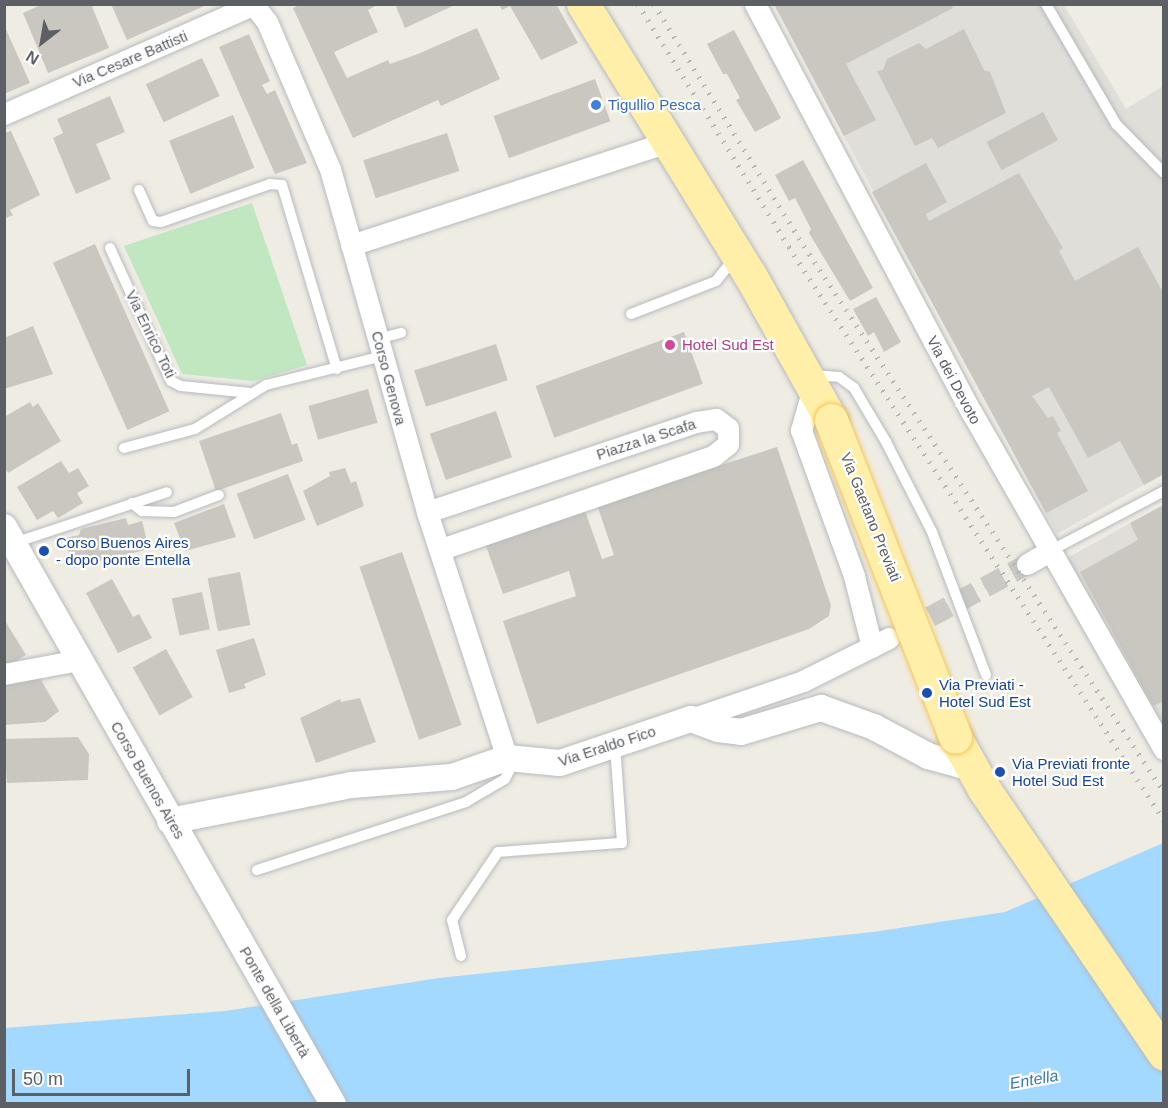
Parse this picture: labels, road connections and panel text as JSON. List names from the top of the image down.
{
  "streets": {
    "main road": ["Via Gaetano Previati"],
    "street": [
      "Via Cesare Battisti",
      "Corso Genova",
      "Via dei Devoto",
      "Piazza la Scafa",
      "Via Eraldo Fico",
      "Corso Buenos Aires",
      "Ponte della Libertà"
    ],
    "lane": ["Via Enrico Toti"]
  },
  "crossings": [
    ["Via Cesare Battisti", "Corso Genova"],
    ["Via Enrico Toti", "Corso Genova"],
    ["Corso Genova", "Piazza la Scafa"],
    ["Corso Genova", "Via Eraldo Fico"],
    ["Via Gaetano Previati", "Via Eraldo Fico"],
    ["Via Eraldo Fico", "Corso Buenos Aires"],
    ["Corso Buenos Aires", "Ponte della Libertà"]
  ],
  "water": ["Entella"],
  "places": [
    "Tigullio Pesca",
    "Hotel Sud Est",
    "Corso Buenos Aires - dopo ponte Entella",
    "Via Previati - Hotel Sud Est",
    "Via Previati fronte Hotel Sud Est"
  ],
  "scale_bar": "50 m",
  "north": "bottom left"
}
